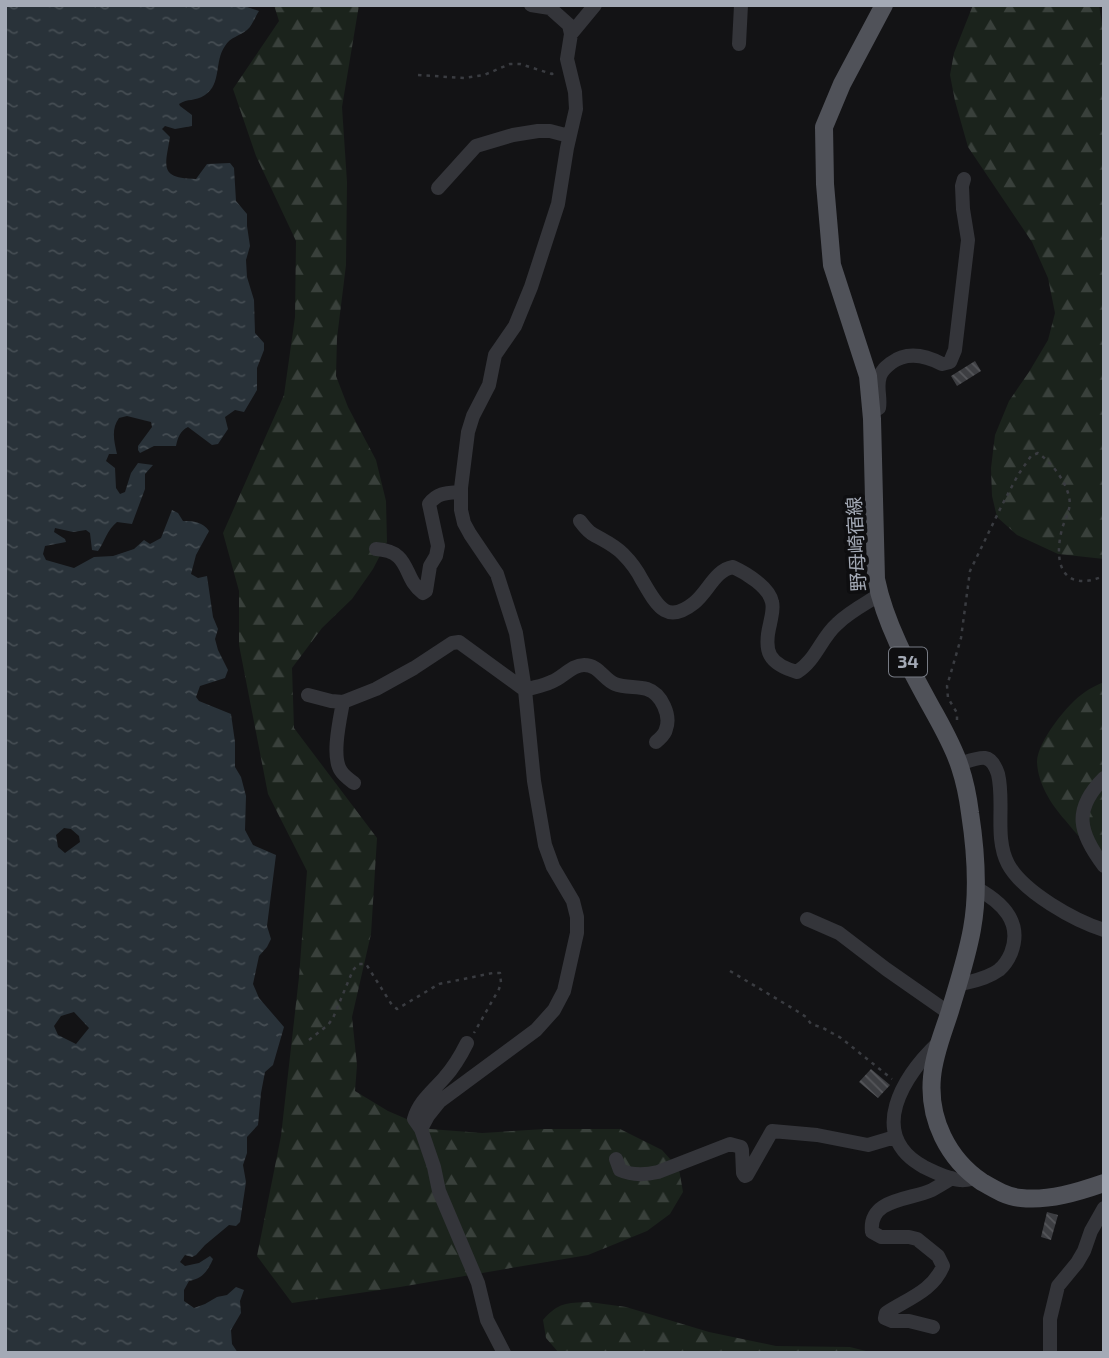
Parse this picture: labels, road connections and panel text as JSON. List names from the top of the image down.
{
  "streets": {
    "main road": ["野母崎宿線", "34"]
  }
}
